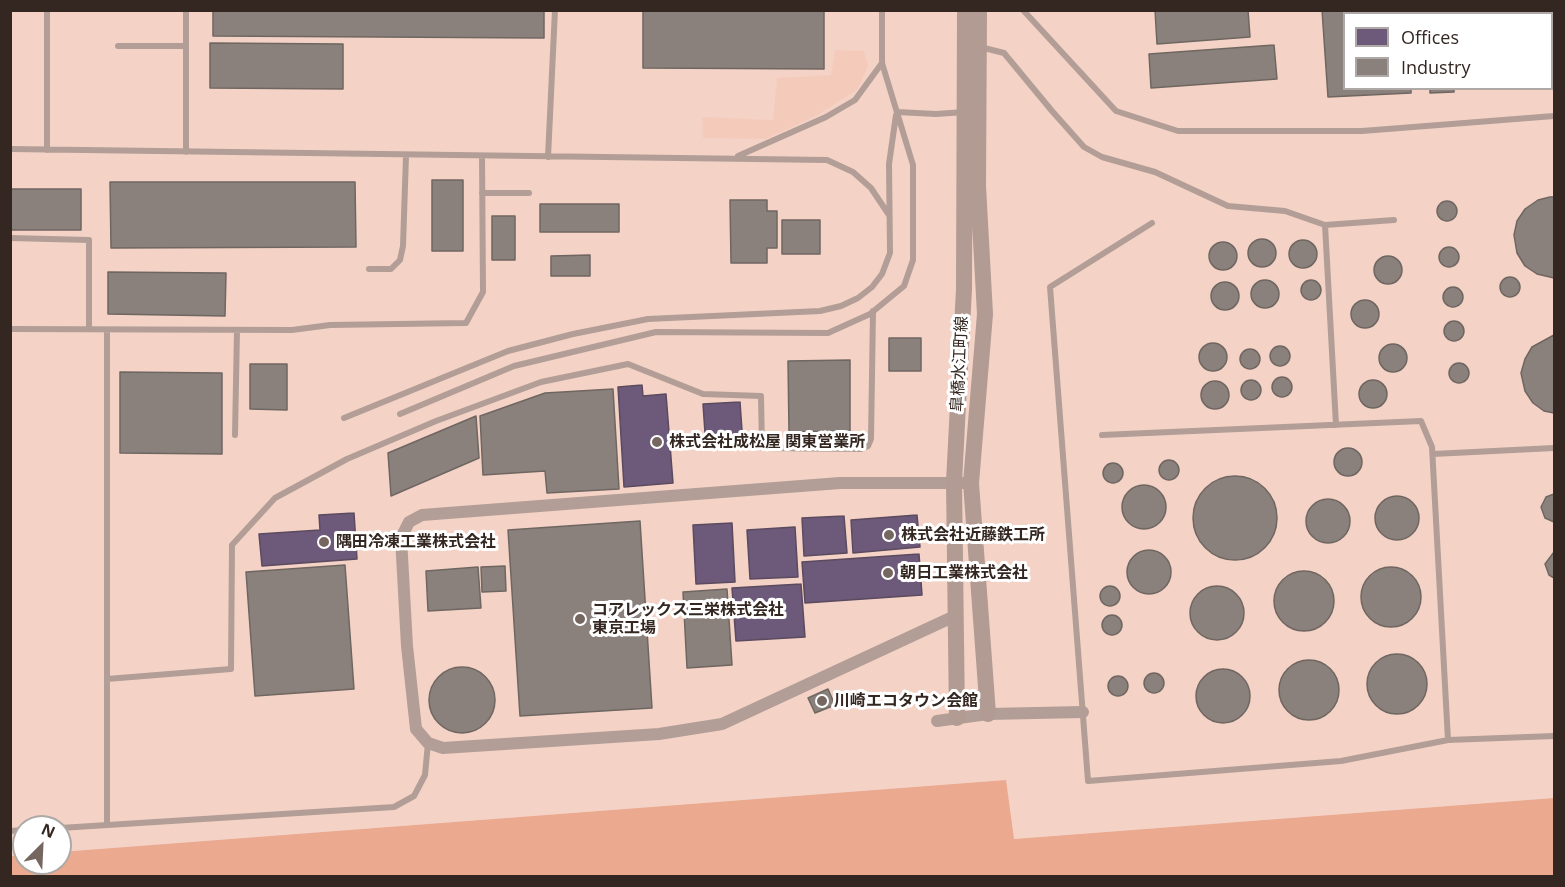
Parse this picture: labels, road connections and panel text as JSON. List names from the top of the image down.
{
  "streets": {
    "street": ["皐橋水江町線"]
  },
  "places": [
    "株式会社成松屋 関東営業所",
    "株式会社近藤鉄工所",
    "隅田冷凍工業株式会社",
    "朝日工業株式会社",
    "コアレックス三栄株式会社 東京工場",
    "川崎エコタウン会館"
  ],
  "legend": ["Offices", "Industry"],
  "north": "top right"
}
